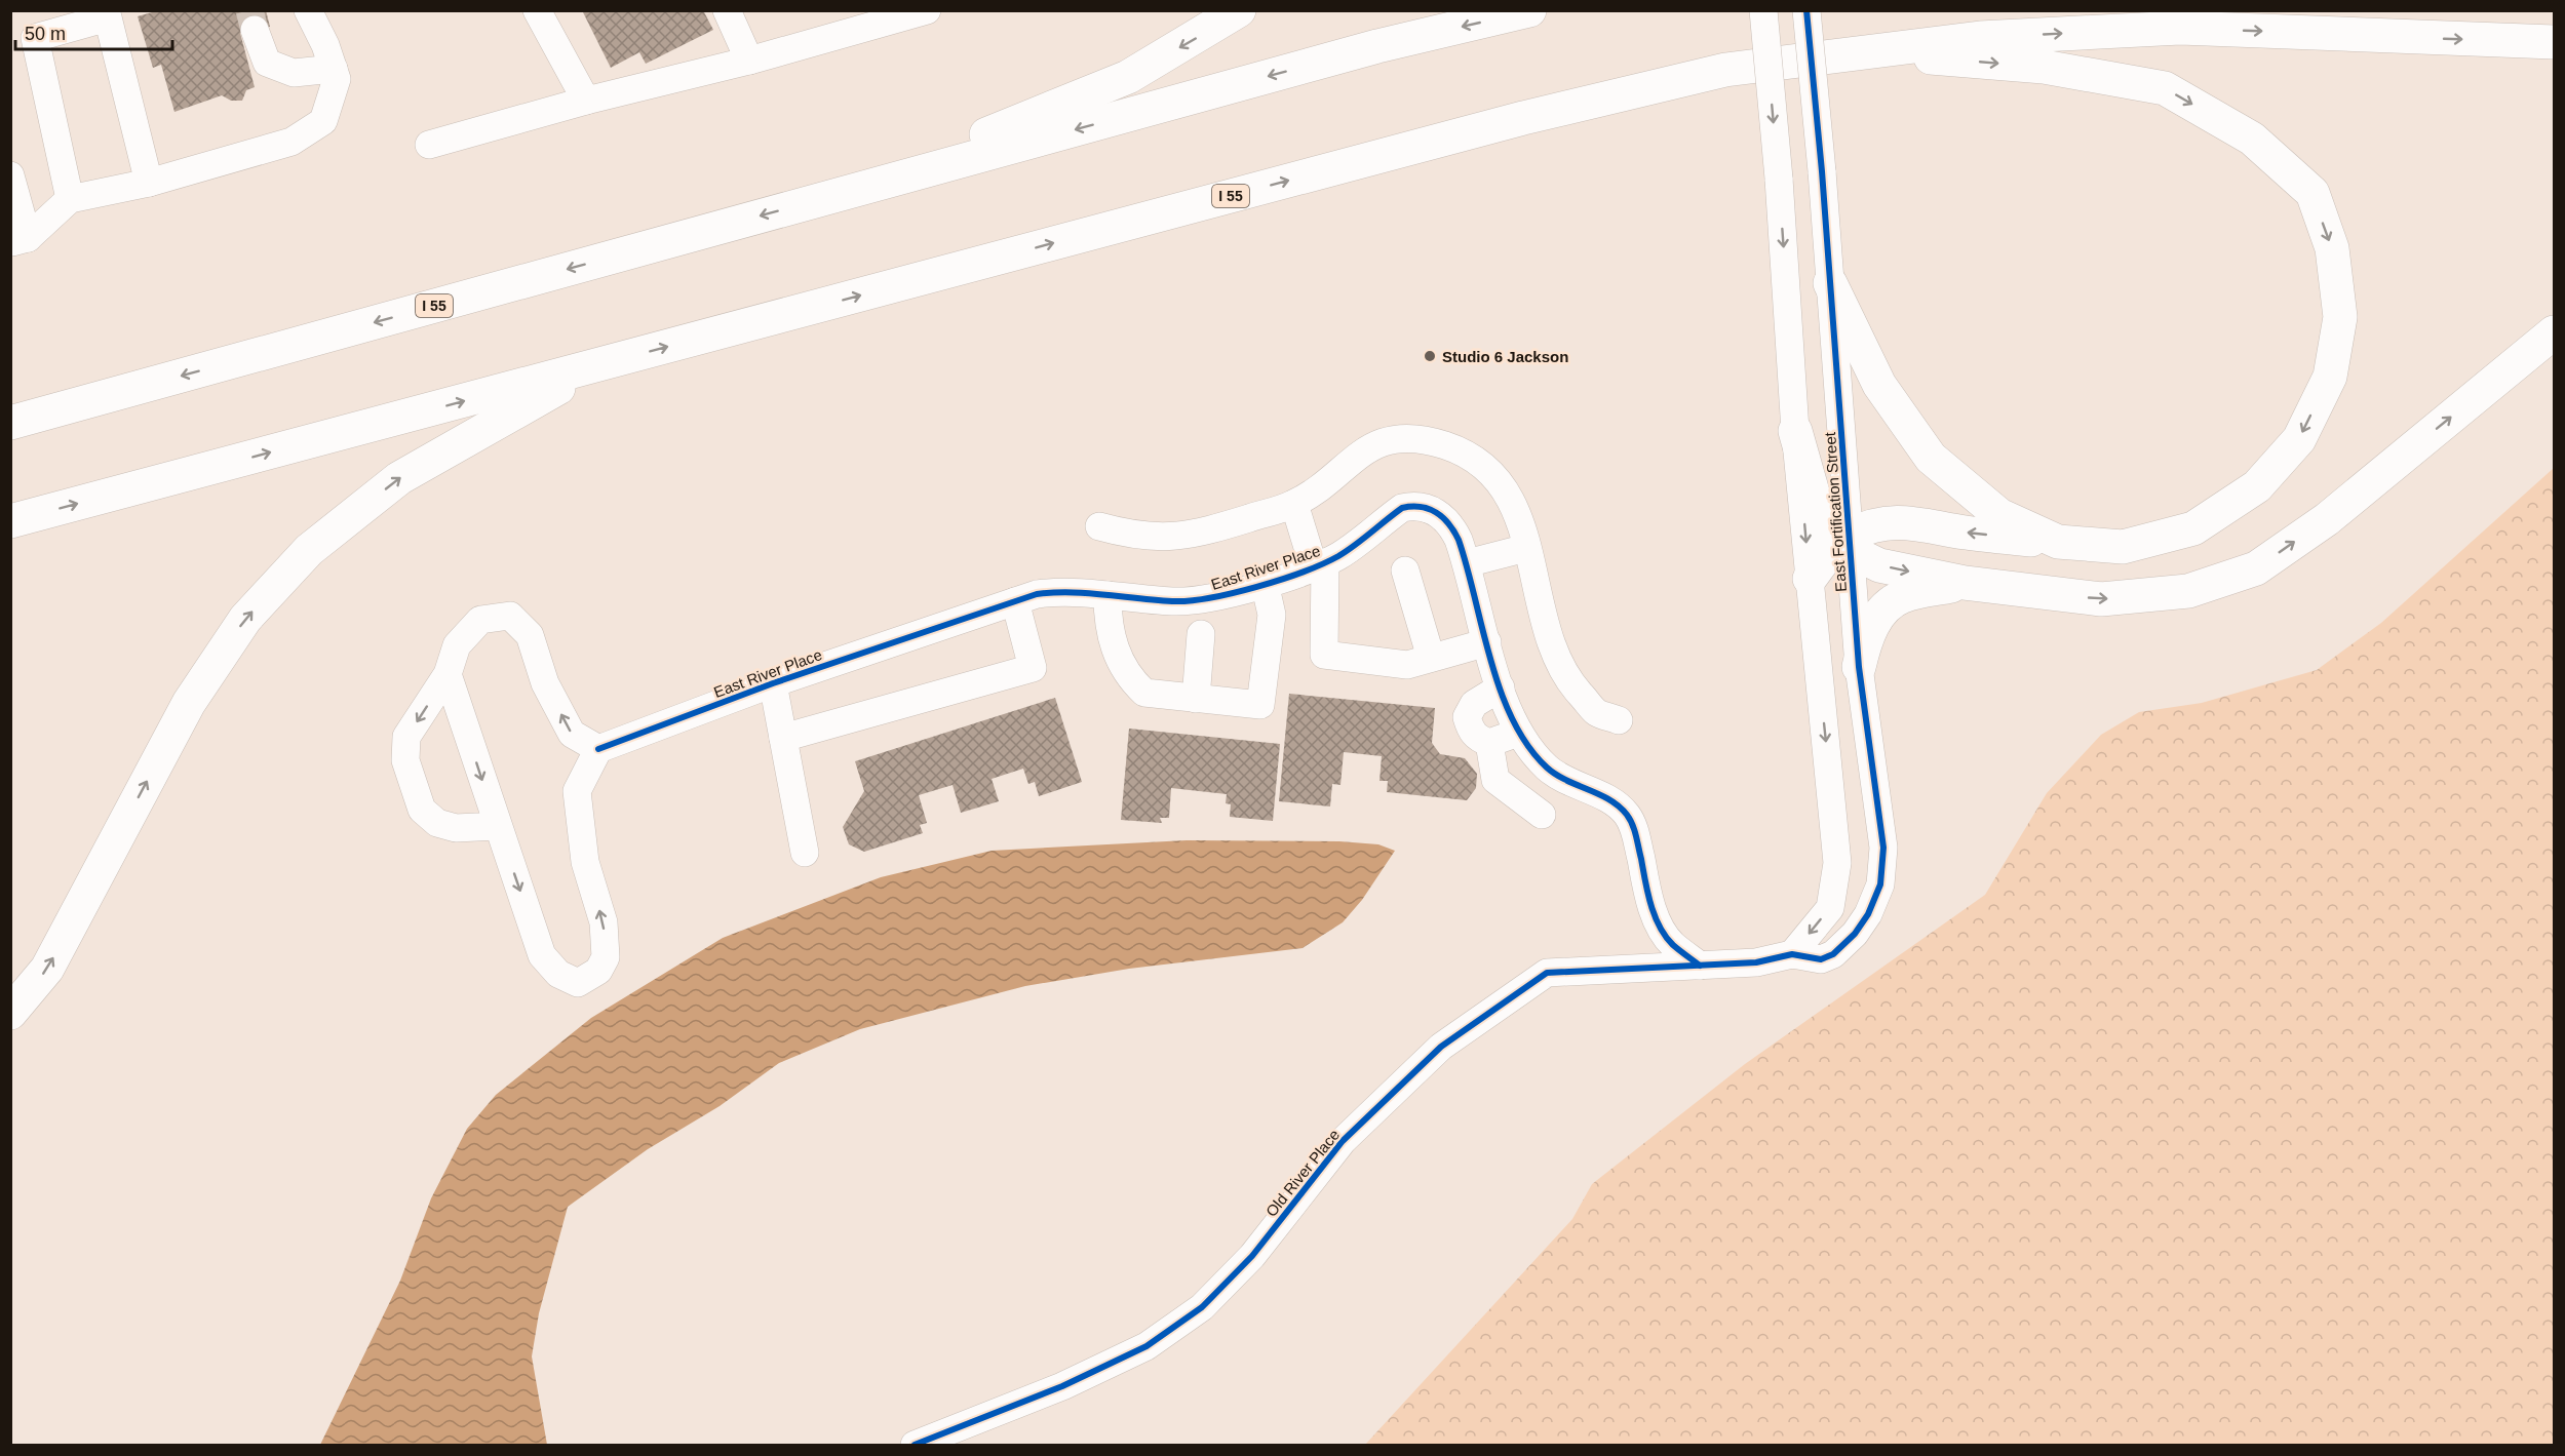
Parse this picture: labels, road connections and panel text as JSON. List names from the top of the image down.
{
  "streets": {
    "highway": ["I 55"],
    "street": ["East Fortification Street", "East River Place", "Old River Place"]
  },
  "crossings": [
    ["East Fortification Street", "Old River Place"],
    ["East River Place", "Old River Place"]
  ],
  "places": ["Studio 6 Jackson"],
  "scale_bar": "50 m"
}
